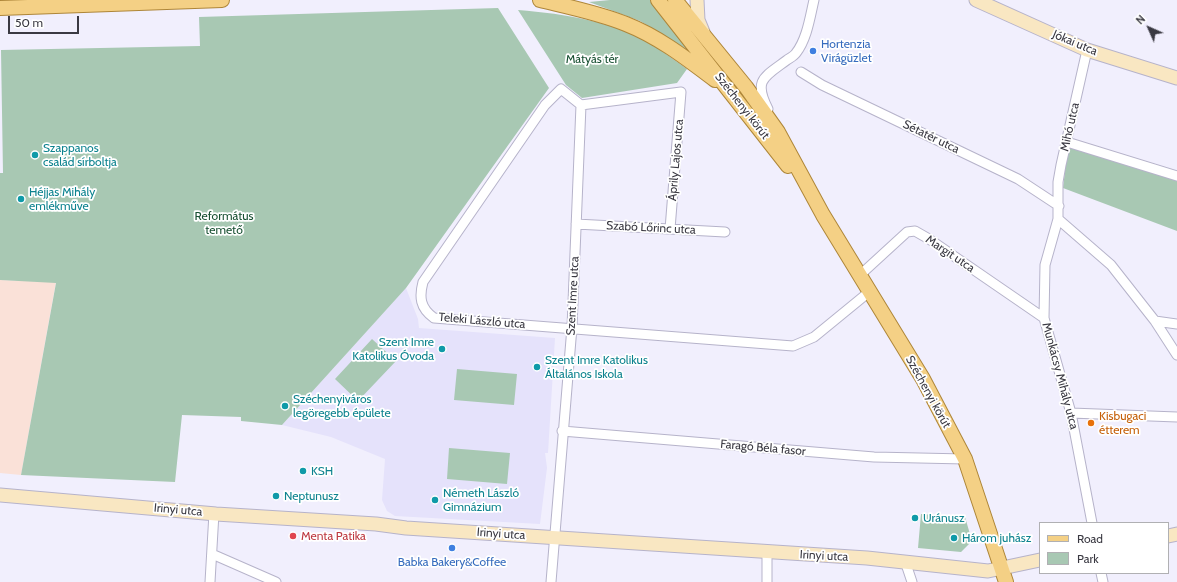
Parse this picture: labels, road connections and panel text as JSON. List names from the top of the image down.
{
  "streets": {
    "main road": ["Széchenyi körút"],
    "street": [
      "Jókai utca",
      "Mihó utca",
      "Sétatér utca",
      "Áprily Lajos utca",
      "Szabó Lőrinc utca",
      "Margit utca",
      "Szent Imre utca",
      "Teleki László utca",
      "Munkácsy Mihály utca",
      "Faragó Béla fasor",
      "Irinyi utca"
    ]
  },
  "crossings": [
    ["Jókai utca", "Mihó utca"],
    ["Széchenyi körút", "Margit utca"],
    ["Széchenyi körút", "Teleki László utca"],
    ["Széchenyi körút", "Faragó Béla fasor"],
    ["Széchenyi körút", "Irinyi utca"],
    ["Mihó utca", "Sétatér utca"],
    ["Mihó utca", "Munkácsy Mihály utca"],
    ["Sétatér utca", "Munkácsy Mihály utca"],
    ["Áprily Lajos utca", "Szabó Lőrinc utca"],
    ["Áprily Lajos utca", "Szent Imre utca"],
    ["Áprily Lajos utca", "Teleki László utca"],
    ["Szabó Lőrinc utca", "Szent Imre utca"],
    ["Margit utca", "Munkácsy Mihály utca"],
    ["Szent Imre utca", "Teleki László utca"],
    ["Szent Imre utca", "Faragó Béla fasor"],
    ["Szent Imre utca", "Irinyi utca"]
  ],
  "parks": ["Mátyás tér", "Református temető"],
  "places": [
    "Hortenzia Virágüzlet",
    "Szappanos család sírboltja",
    "Héjjas Mihály emlékműve",
    "Szent Imre Katolikus Óvoda",
    "Szent Imre Katolikus Általános Iskola",
    "Széchenyiváros legöregebb épülete",
    "Kisbugaci étterem",
    "KSH",
    "Neptunusz",
    "Németh László Gimnázium",
    "Uránusz",
    "Menta Patika",
    "Három juhász",
    "Babka Bakery&Coffee"
  ],
  "legend": ["Road", "Park"],
  "scale_bar": "50 m",
  "north": "top left"
}
